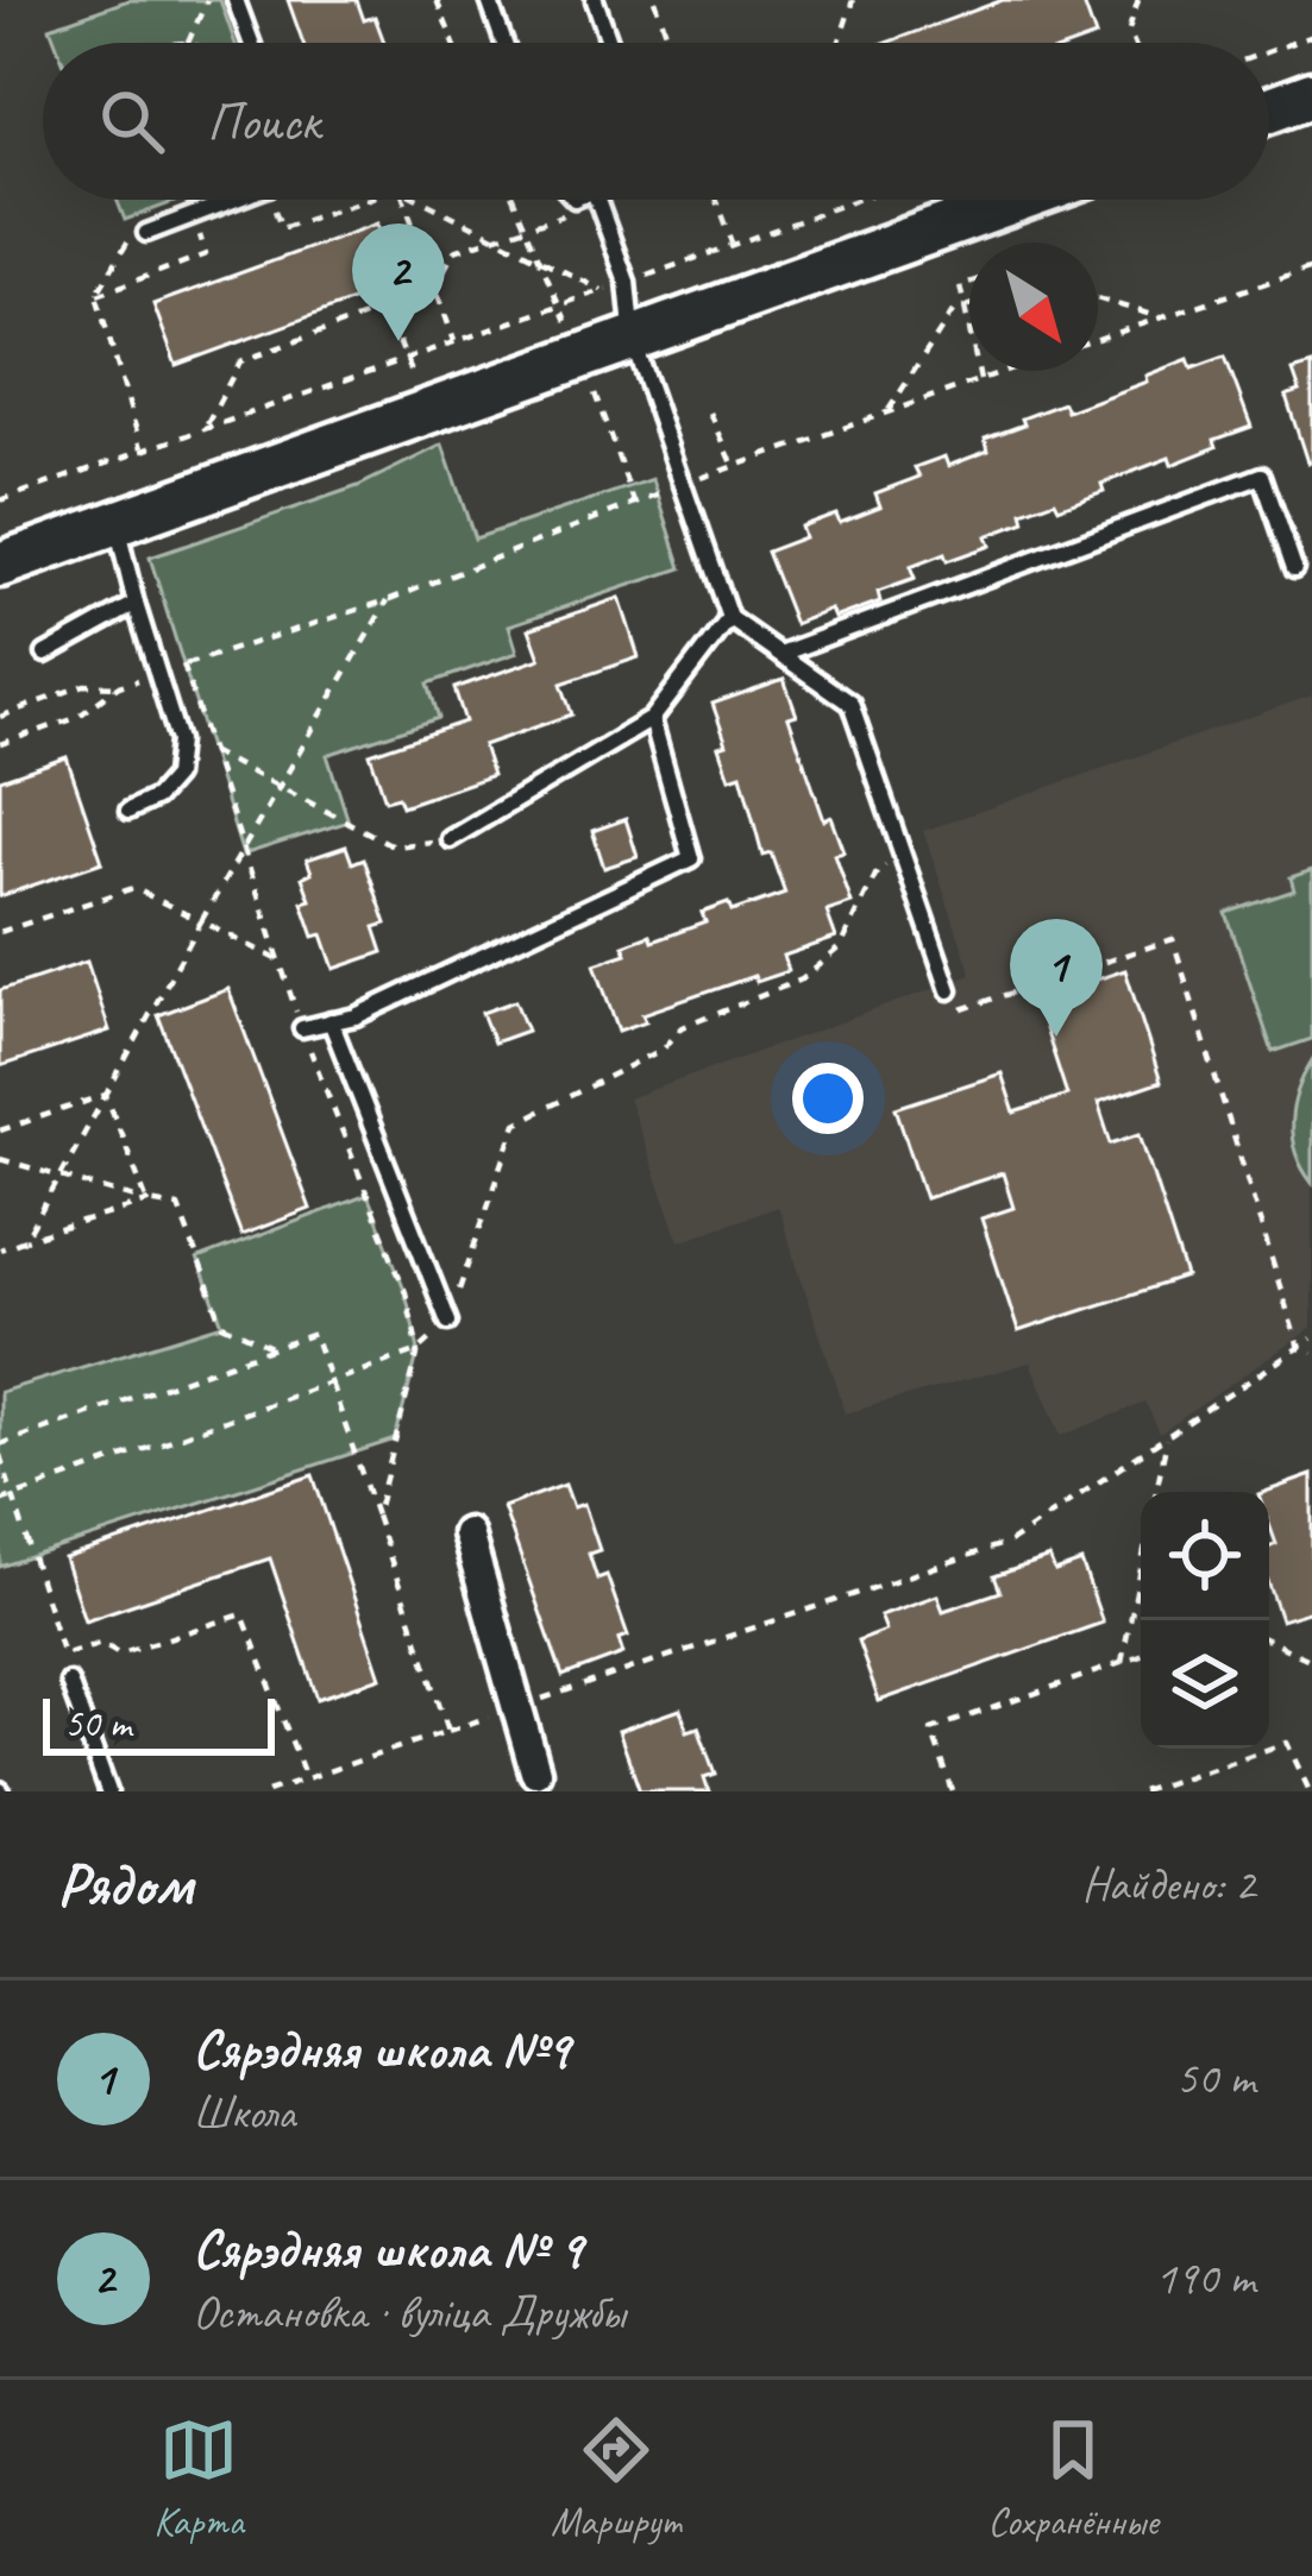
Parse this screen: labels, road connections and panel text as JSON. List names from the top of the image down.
{
  "scale_bar": "50 m",
  "north": "bottom right",
  "page": {
    "search": "Поиск",
    "pins": ["2", "1"],
    "scale": "50 m",
    "heading": ["Рядом", "Найдено: 2"],
    "list": [
      {
        "mark": "1",
        "name": "Сярэдняя школа №9",
        "note": "Школа",
        "value": "50 m"
      },
      {
        "mark": "2",
        "name": "Сярэдняя школа № 9",
        "note": "Остановка · вуліца Дружбы",
        "value": "190 m"
      }
    ],
    "nav": ["Карта", "Маршрут", "Сохранённые"]
  }
}
